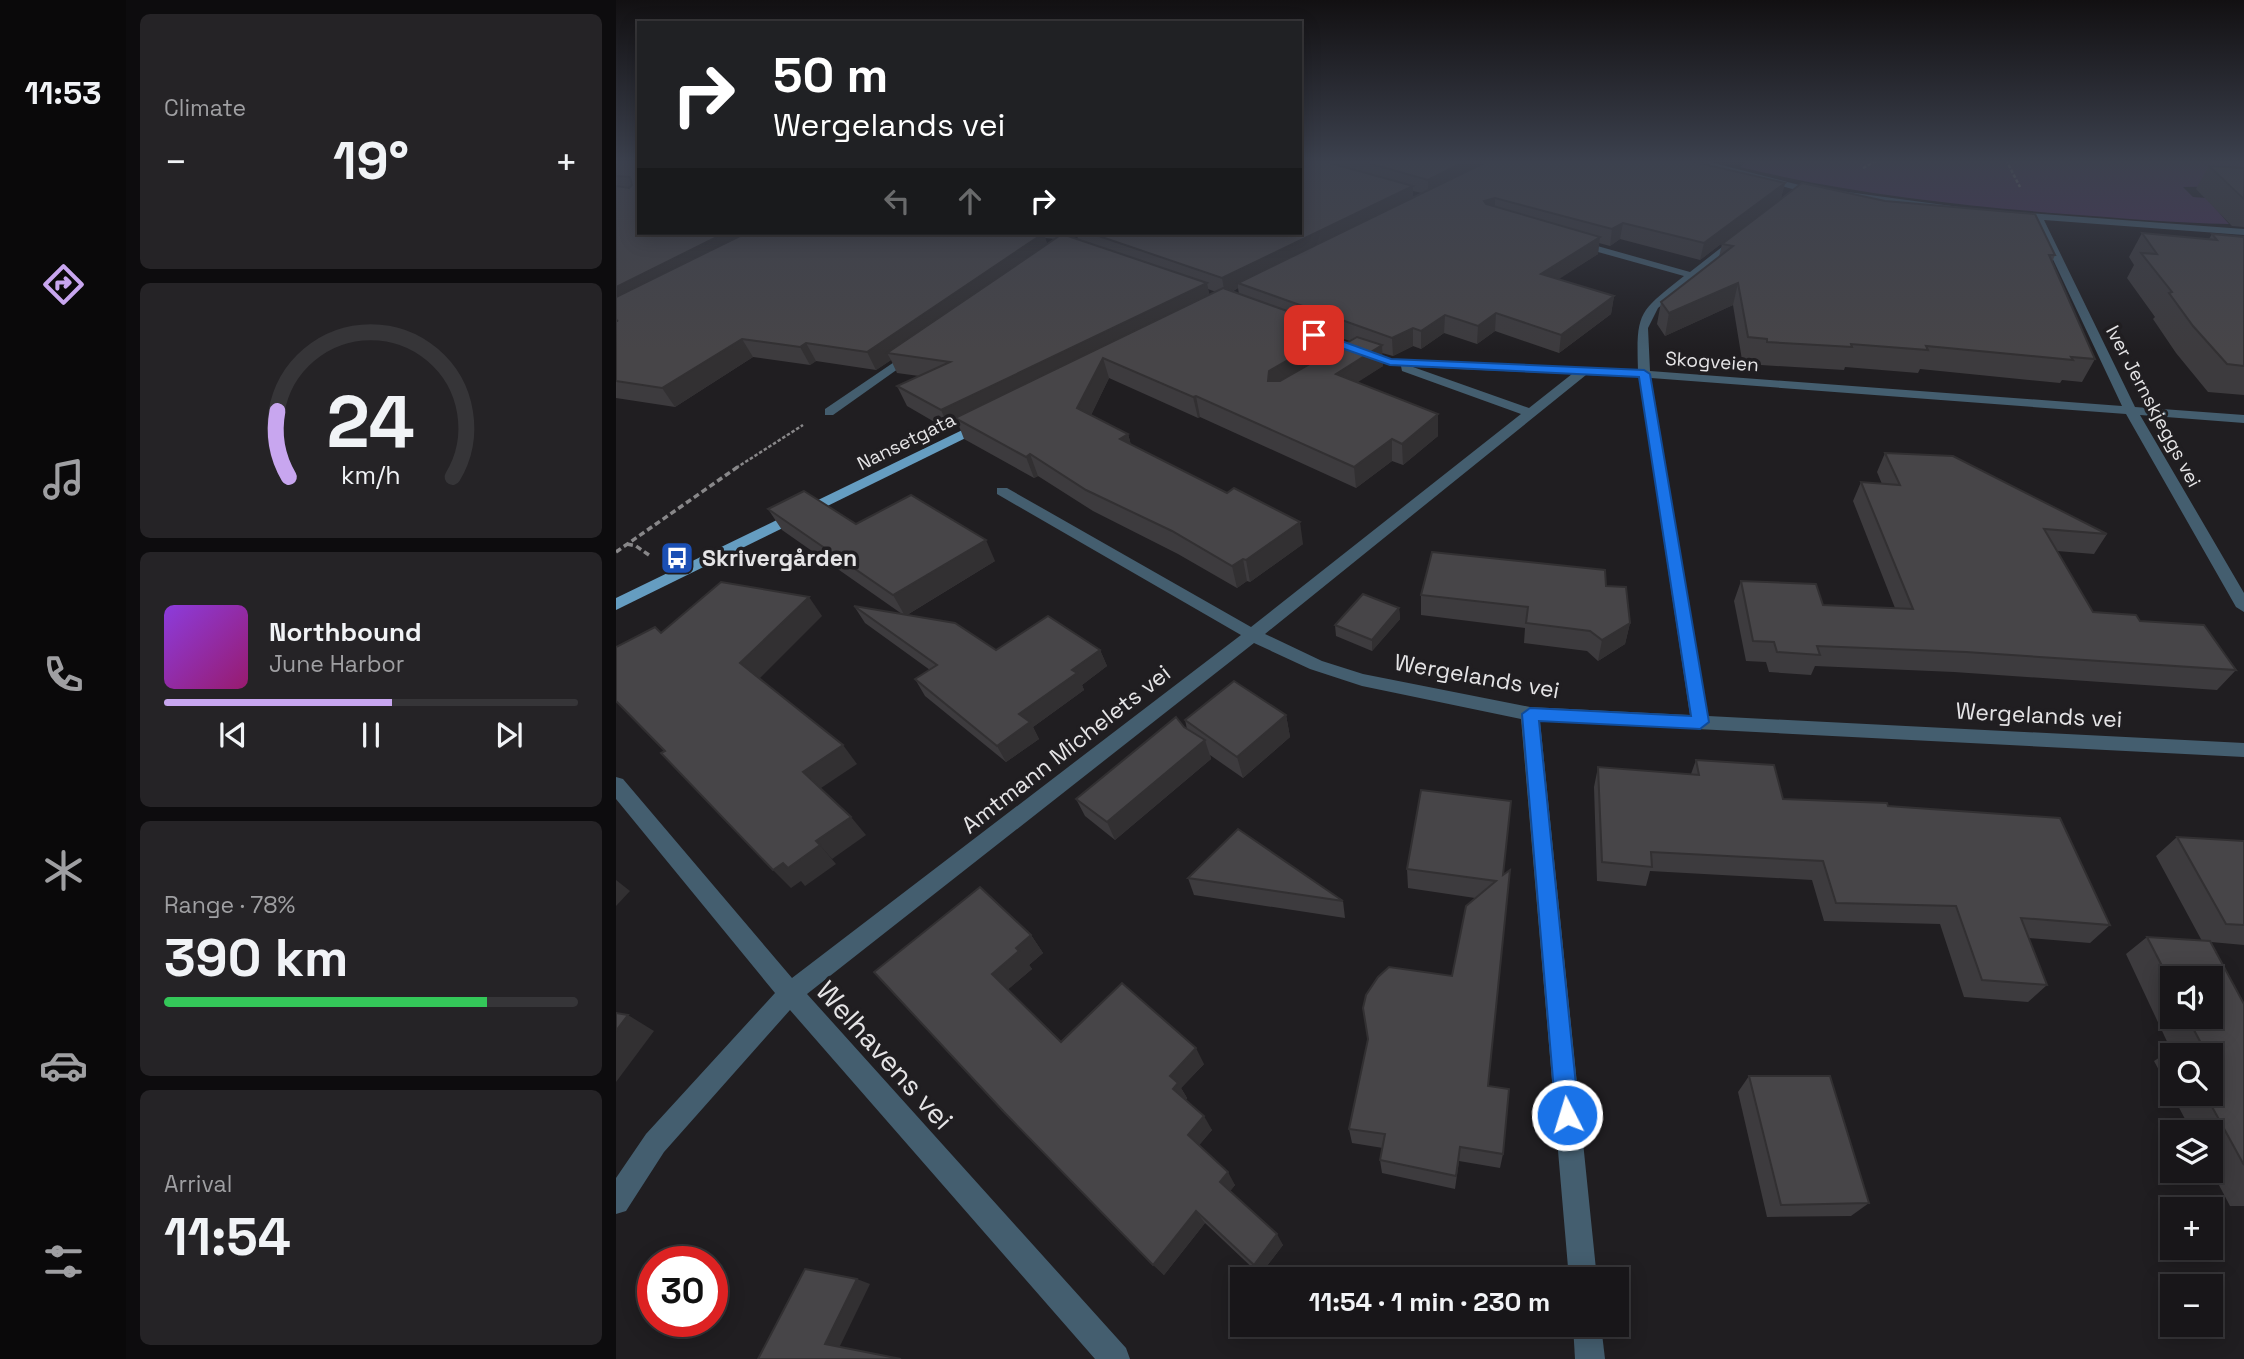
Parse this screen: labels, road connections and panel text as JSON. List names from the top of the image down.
{
  "streets": {
    "main road": ["Nansetgata"],
    "street": [
      "Skogveien",
      "Iver Jernskjeggs vei",
      "Wergelands vei",
      "Amtmann Michelets vei",
      "Welhavens vei"
    ]
  },
  "crossings": [
    ["Skogveien", "Iver Jernskjeggs vei"],
    ["Skogveien", "Amtmann Michelets vei"],
    ["Wergelands vei", "Amtmann Michelets vei"],
    ["Amtmann Michelets vei", "Welhavens vei"]
  ],
  "places": {
    "bus stop": ["Skrivergården"]
  },
  "page": {
    "tabs": "11:53",
    "tile": [
      "Climate",
      ["Range · 78%", "390 km"],
      ["Arrival", "11:54"]
    ],
    "turn": ["50 m", "Wergelands vei"],
    "heat": ["−", "19°", "+"],
    "song": ["Northbound", "June Harbor"],
    "map_buttons": ["+", "−"],
    "limit": "30",
    "trip": "11:54 · 1 min · 230 m",
    "gauge": ["24", "km/h"]
  }
}
